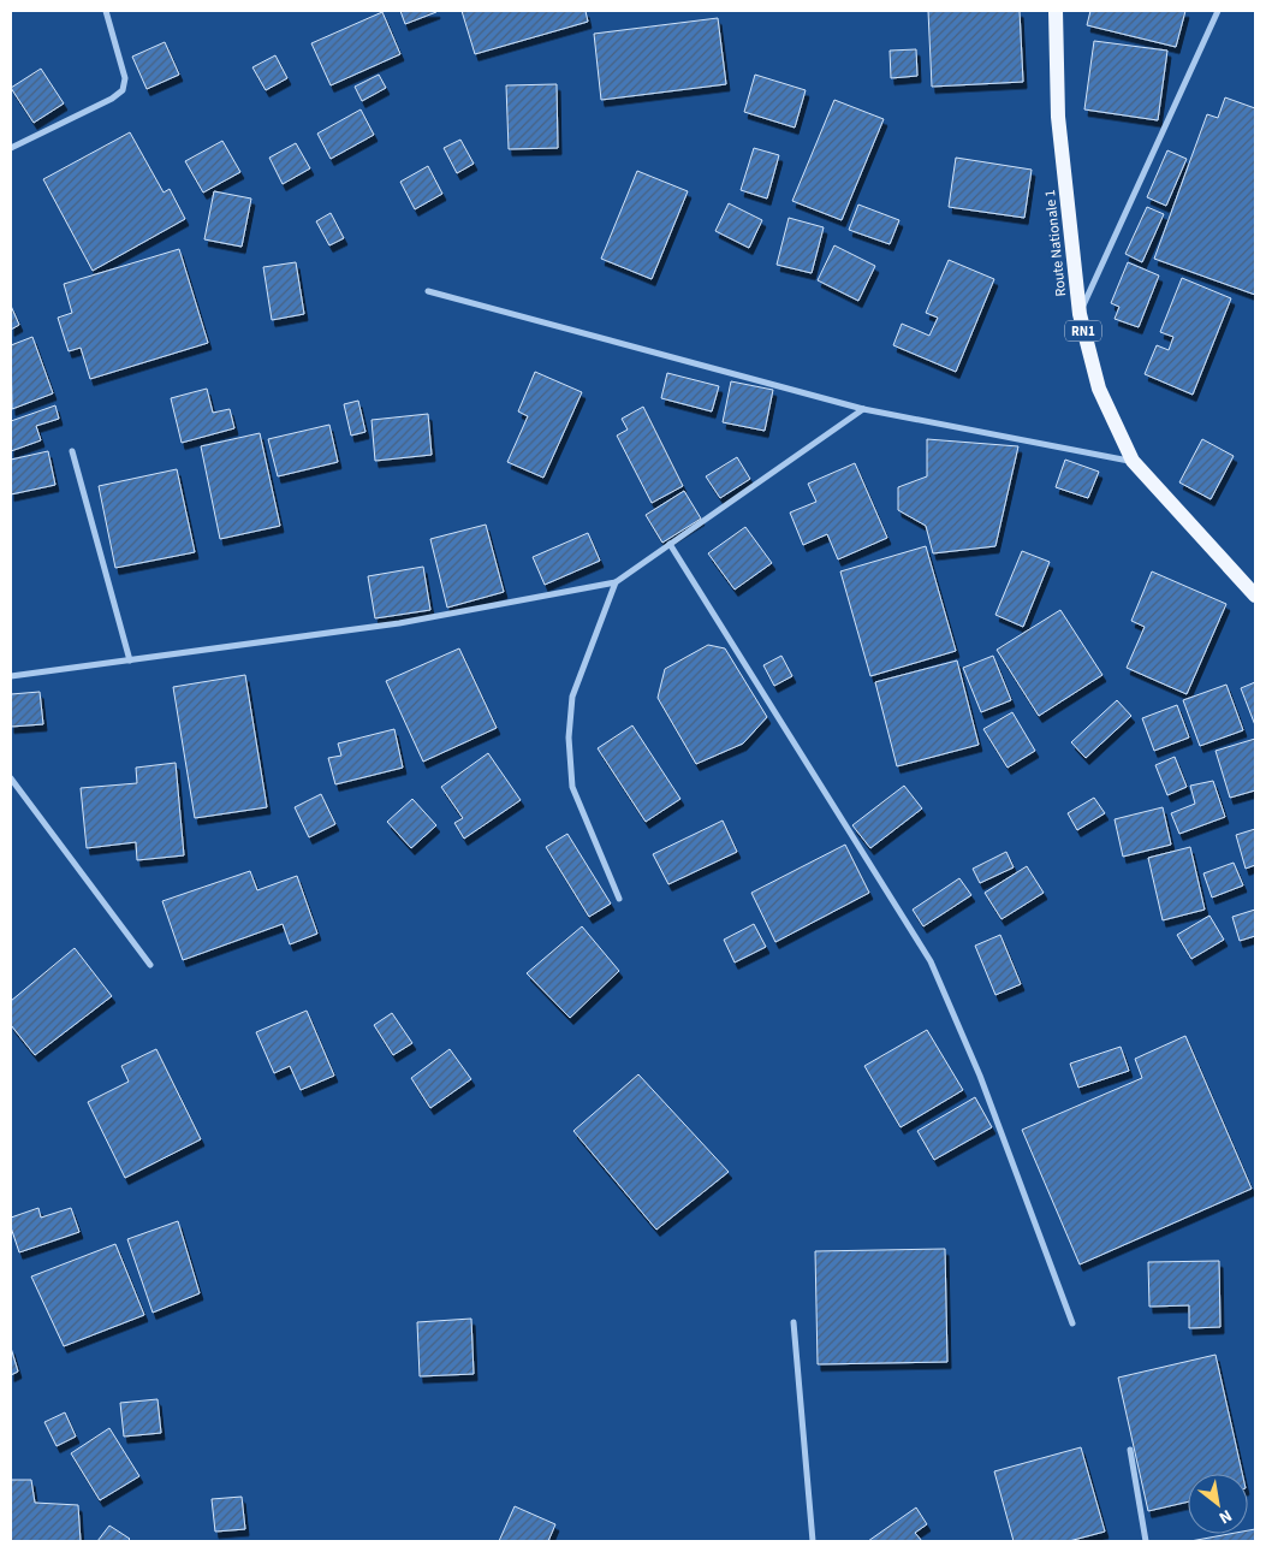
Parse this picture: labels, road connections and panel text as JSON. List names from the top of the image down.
{
  "streets": {
    "main road": ["Route Nationale 1", "RN1"]
  },
  "north": "bottom right"
}
